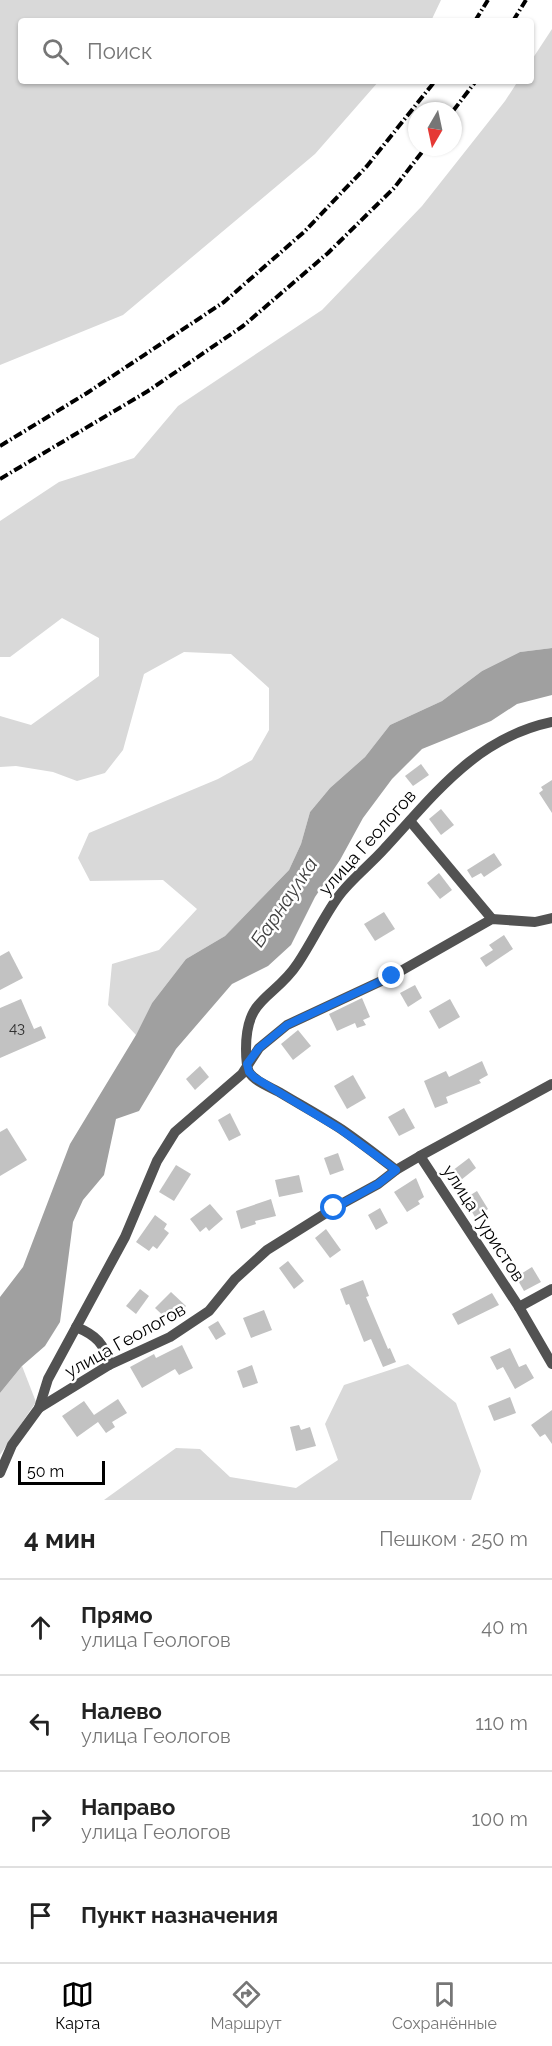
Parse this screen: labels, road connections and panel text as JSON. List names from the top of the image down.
{
  "streets": {
    "street": ["улица Геологов", "улица Туристов"]
  },
  "crossings": [
    ["улица Геологов", "улица Туристов"]
  ],
  "water": ["Барнаулка"],
  "house_numbers": ["43"],
  "scale_bar": "50 m",
  "north": "bottom",
  "page": {
    "search": "Поиск",
    "scale": "50 m",
    "heading": ["4 мин", "Пешком · 250 m"],
    "list": [
      ["Прямо", "улица Геологов", "40 m"],
      ["Налево", "улица Геологов", "110 m"],
      ["Направо", "улица Геологов", "100 m"],
      "Пункт назначения"
    ],
    "nav": ["Карта", "Маршрут", "Сохранённые"]
  }
}
